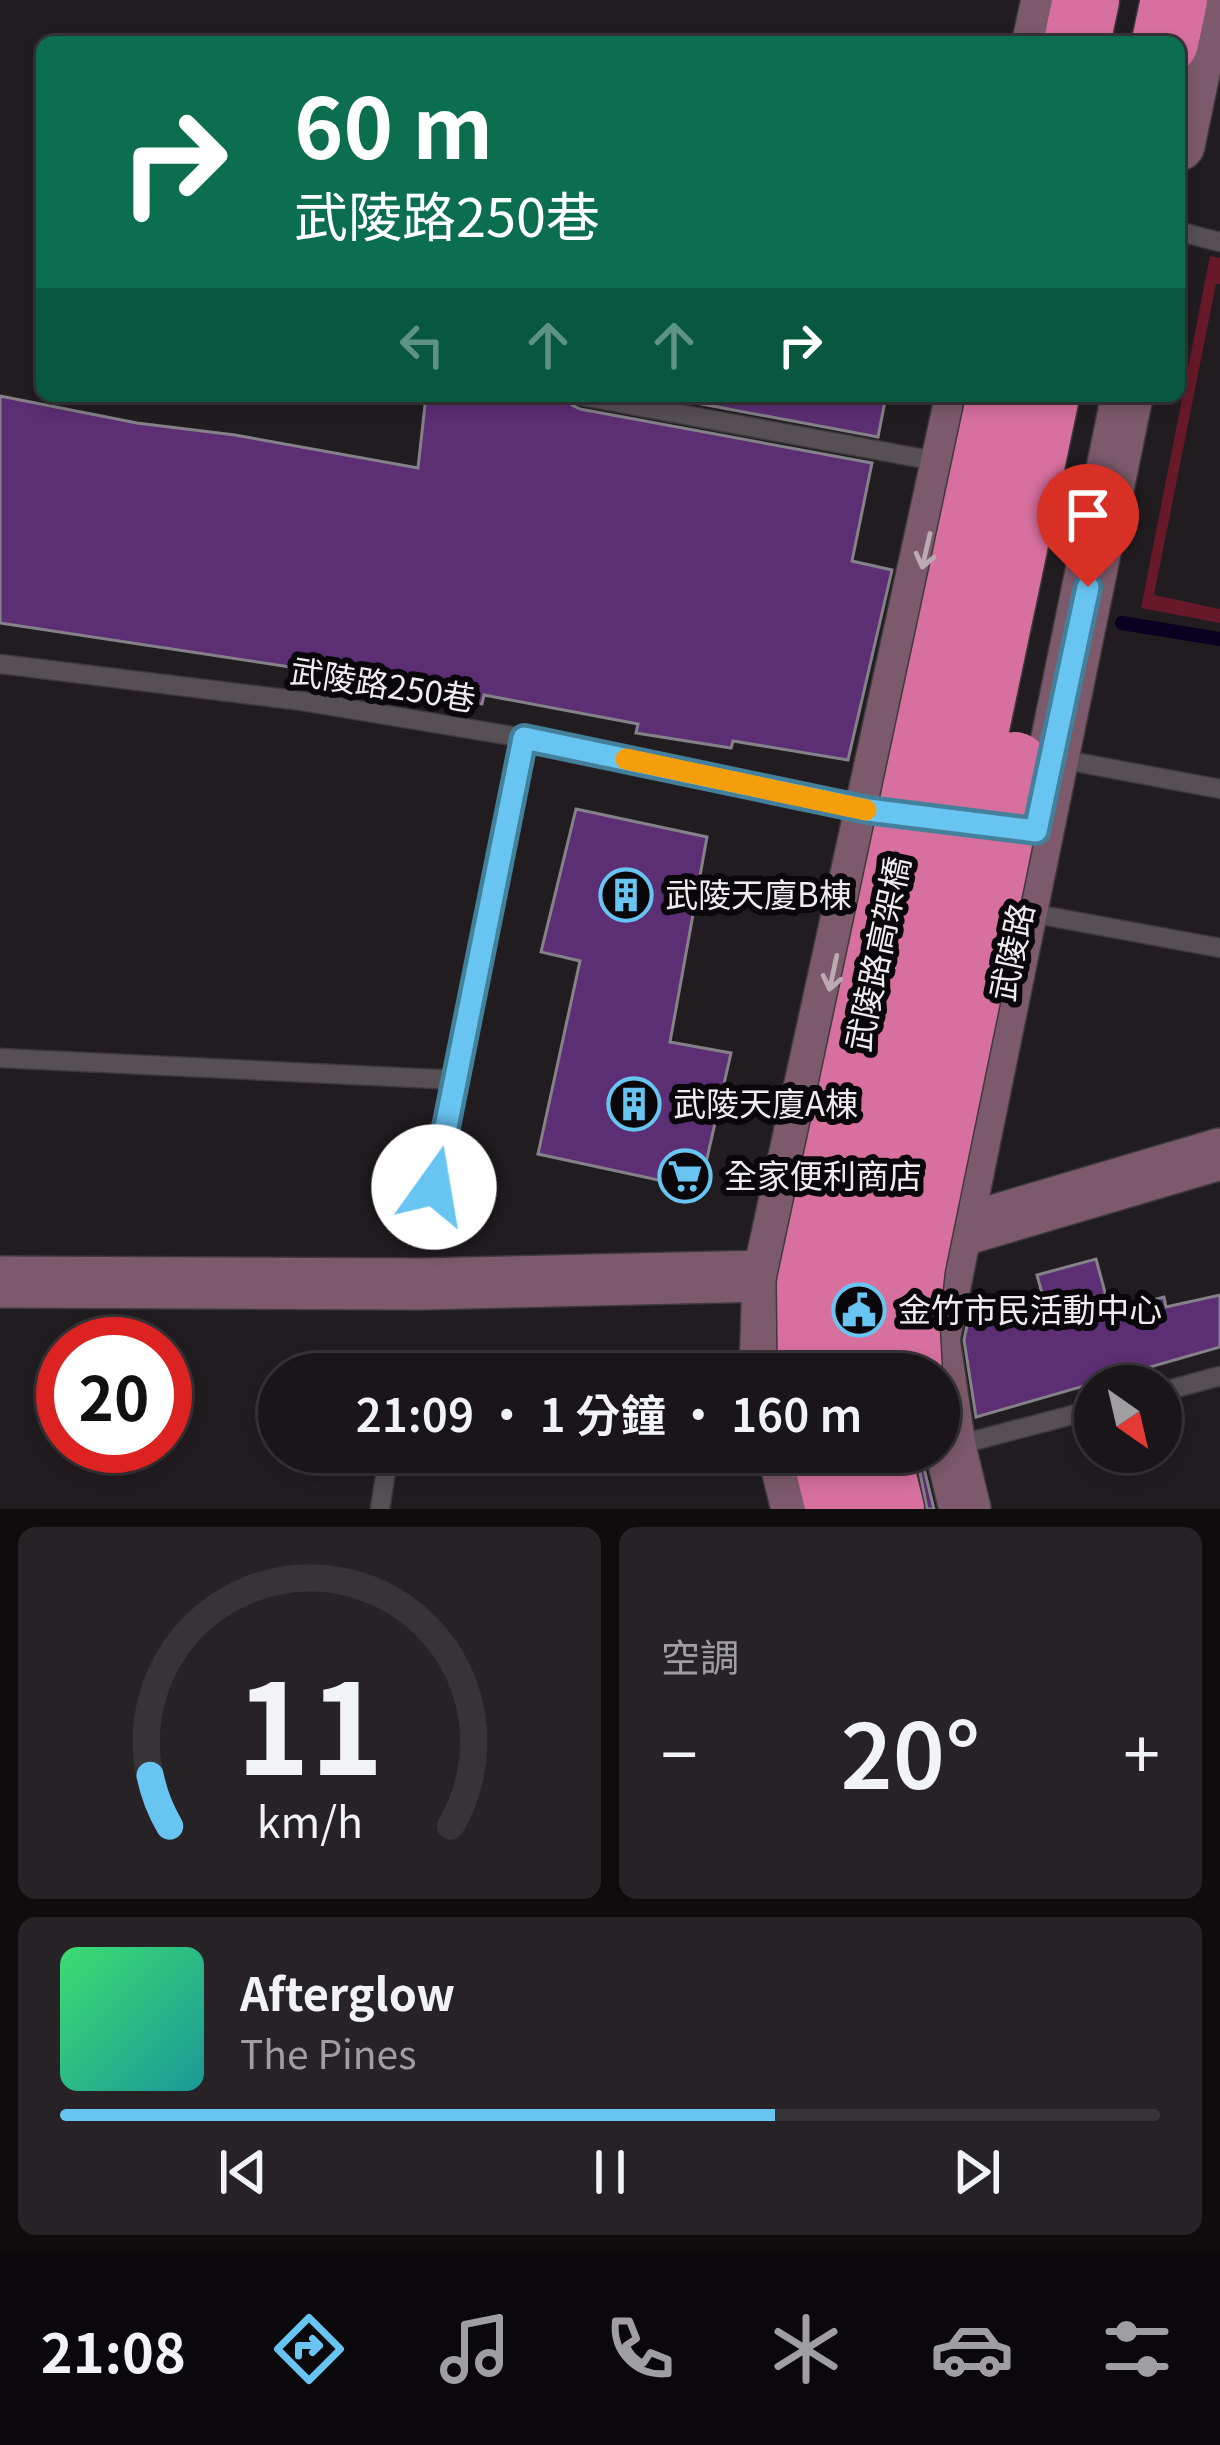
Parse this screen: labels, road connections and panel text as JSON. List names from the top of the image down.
{
  "streets": {
    "highway": ["武陵路高架橋"],
    "street": ["武陵路"],
    "lane": ["武陵路250巷"]
  },
  "crossings": [
    ["武陵路250巷", "武陵路"]
  ],
  "places": {
    "building": ["武陵天廈B棟", "武陵天廈A棟"],
    "supermarket": ["全家便利商店"],
    "public building": ["金竹市民活動中心"]
  },
  "north": "bottom right",
  "page": {
    "turn": ["60 m", "武陵路250巷"],
    "limit": "20",
    "trip": "21:09 · 1 分鐘 · 160 m",
    "tile": "空調",
    "heat": ["−", "20°", "+"],
    "song": ["Afterglow", "The Pines"],
    "tabs": "21:08",
    "gauge": ["11", "km/h"]
  }
}
